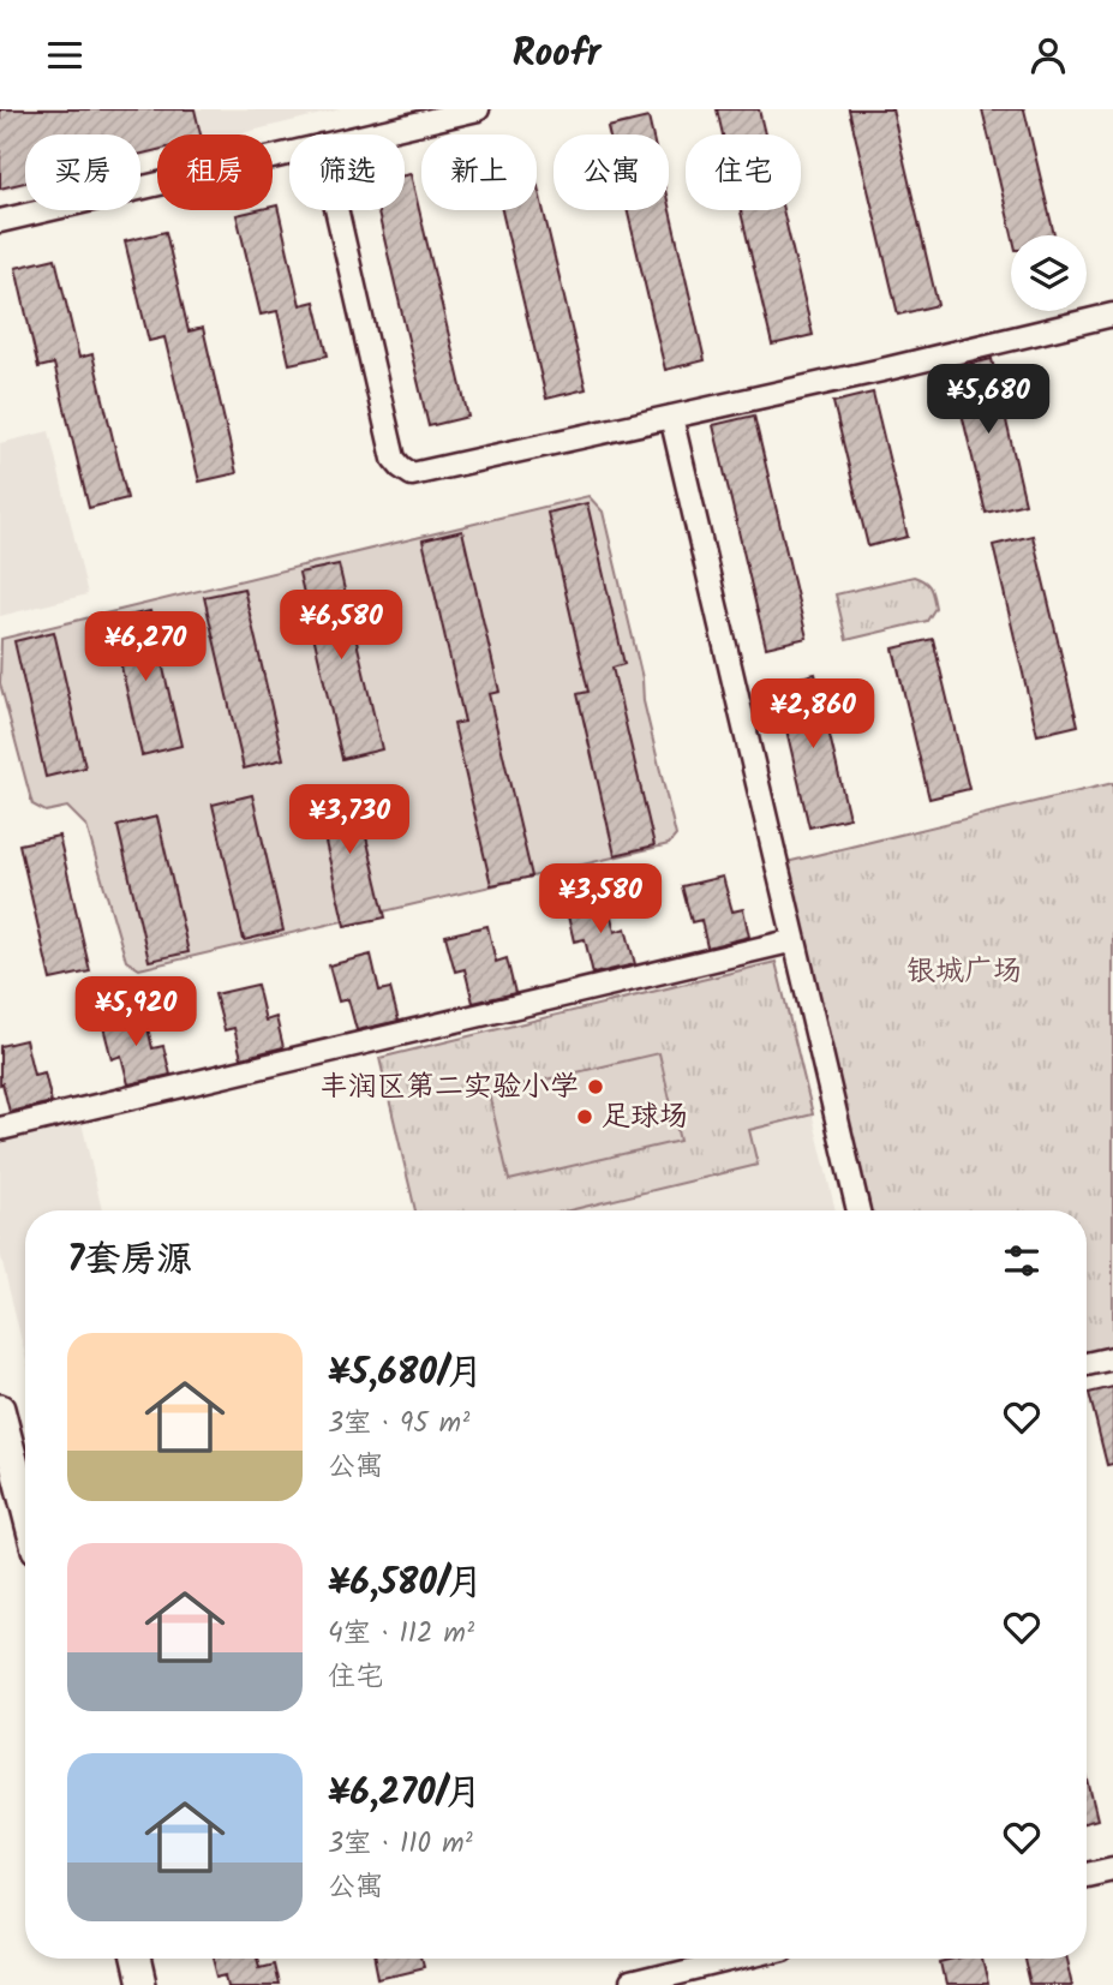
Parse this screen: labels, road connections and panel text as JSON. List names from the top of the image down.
{
  "parks": ["银城广场"],
  "places": ["丰润区第二实验小学", "足球场"],
  "page": {
    "header": "Roofr",
    "chip": [
      "买房",
      "租房",
      "筛选",
      "新上",
      "公寓",
      "住宅"
    ],
    "price": [
      "¥5,680",
      "¥6,580",
      "¥6,270",
      "¥2,860",
      "¥3,730",
      "¥3,580",
      "¥5,920"
    ],
    "heading": "7套房源",
    "list": [
      {
        "name": "¥5,680/月",
        "note": "3室 · 95 m² · 公寓"
      },
      {
        "name": "¥6,580/月",
        "note": "4室 · 112 m² · 住宅"
      },
      {
        "name": "¥6,270/月",
        "note": "3室 · 110 m² · 公寓"
      }
    ]
  }
}
